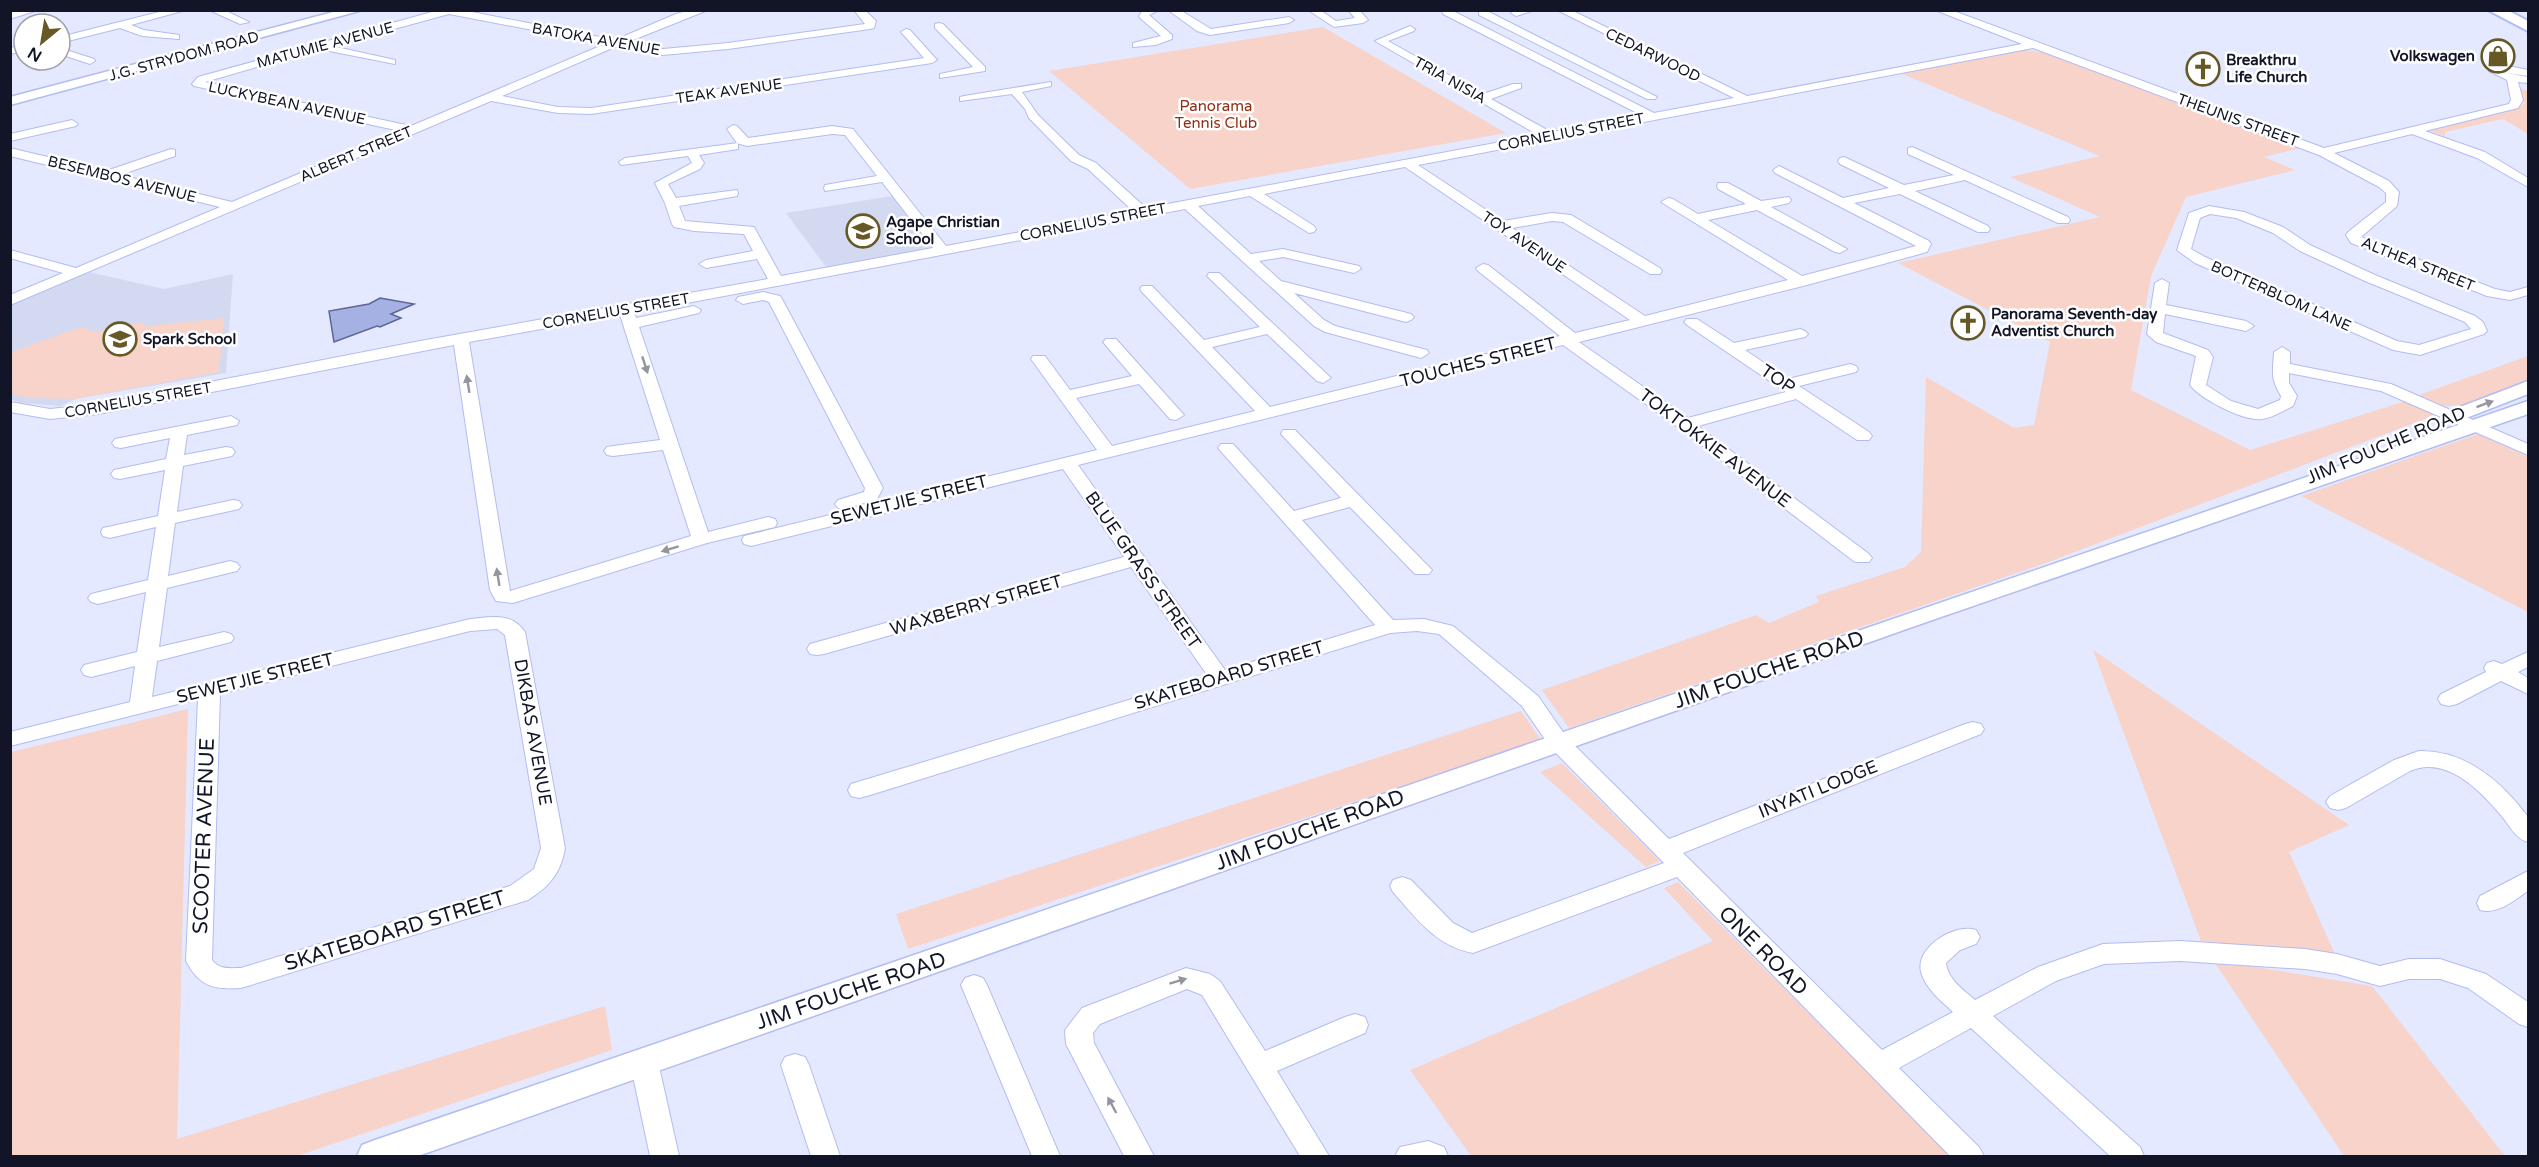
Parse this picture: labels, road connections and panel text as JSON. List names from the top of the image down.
{
  "streets": {
    "street": [
      "BATOKA AVENUE",
      "MATUMIE AVENUE",
      "CEDARWOOD",
      "J.G. STRYDOM ROAD",
      "TRIA NISIA",
      "TEAK AVENUE",
      "LUCKYBEAN AVENUE",
      "THEUNIS STREET",
      "CORNELIUS STREET",
      "ALBERT STREET",
      "BESEMBOS AVENUE",
      "TOY AVENUE",
      "ALTHEA STREET",
      "BOTTERBLOM LANE",
      "TOUCHES STREET",
      "TOP",
      "JIM FOUCHE ROAD",
      "TOKTOKKIE AVENUE",
      "SEWETJIE STREET",
      "BLUE GRASS STREET",
      "WAXBERRY STREET",
      "SKATEBOARD STREET",
      "DIKBAS AVENUE",
      "INYATI LODGE",
      "SCOOTER AVENUE",
      "ONE ROAD"
    ]
  },
  "crossings": [
    ["BATOKA AVENUE", "MATUMIE AVENUE"],
    ["BATOKA AVENUE", "ALBERT STREET"],
    ["MATUMIE AVENUE", "LUCKYBEAN AVENUE"],
    ["CEDARWOOD", "CORNELIUS STREET"],
    ["TRIA NISIA", "CORNELIUS STREET"],
    ["TEAK AVENUE", "ALBERT STREET"],
    ["LUCKYBEAN AVENUE", "ALBERT STREET"],
    ["THEUNIS STREET", "CORNELIUS STREET"],
    ["THEUNIS STREET", "ALTHEA STREET"],
    ["CORNELIUS STREET", "TOY AVENUE"],
    ["ALBERT STREET", "BESEMBOS AVENUE"],
    ["TOY AVENUE", "TOUCHES STREET"],
    ["TOUCHES STREET", "TOKTOKKIE AVENUE"],
    ["TOUCHES STREET", "SEWETJIE STREET"],
    ["TOUCHES STREET", "BLUE GRASS STREET"],
    ["JIM FOUCHE ROAD", "SKATEBOARD STREET"],
    ["JIM FOUCHE ROAD", "ONE ROAD"],
    ["SEWETJIE STREET", "BLUE GRASS STREET"],
    ["SEWETJIE STREET", "DIKBAS AVENUE"],
    ["SEWETJIE STREET", "SCOOTER AVENUE"],
    ["BLUE GRASS STREET", "WAXBERRY STREET"],
    ["BLUE GRASS STREET", "SKATEBOARD STREET"],
    ["SKATEBOARD STREET", "DIKBAS AVENUE"],
    ["SKATEBOARD STREET", "SCOOTER AVENUE"],
    ["SKATEBOARD STREET", "ONE ROAD"],
    ["INYATI LODGE", "ONE ROAD"]
  ],
  "parks": ["Panorama Tennis Club"],
  "places": {
    "shop": ["Volkswagen"],
    "church": ["Breakthru Life Church", "Panorama Seventh-day Adventist Church"],
    "school or university": ["Agape Christian School", "Spark School"]
  },
  "north": "bottom left"
}
